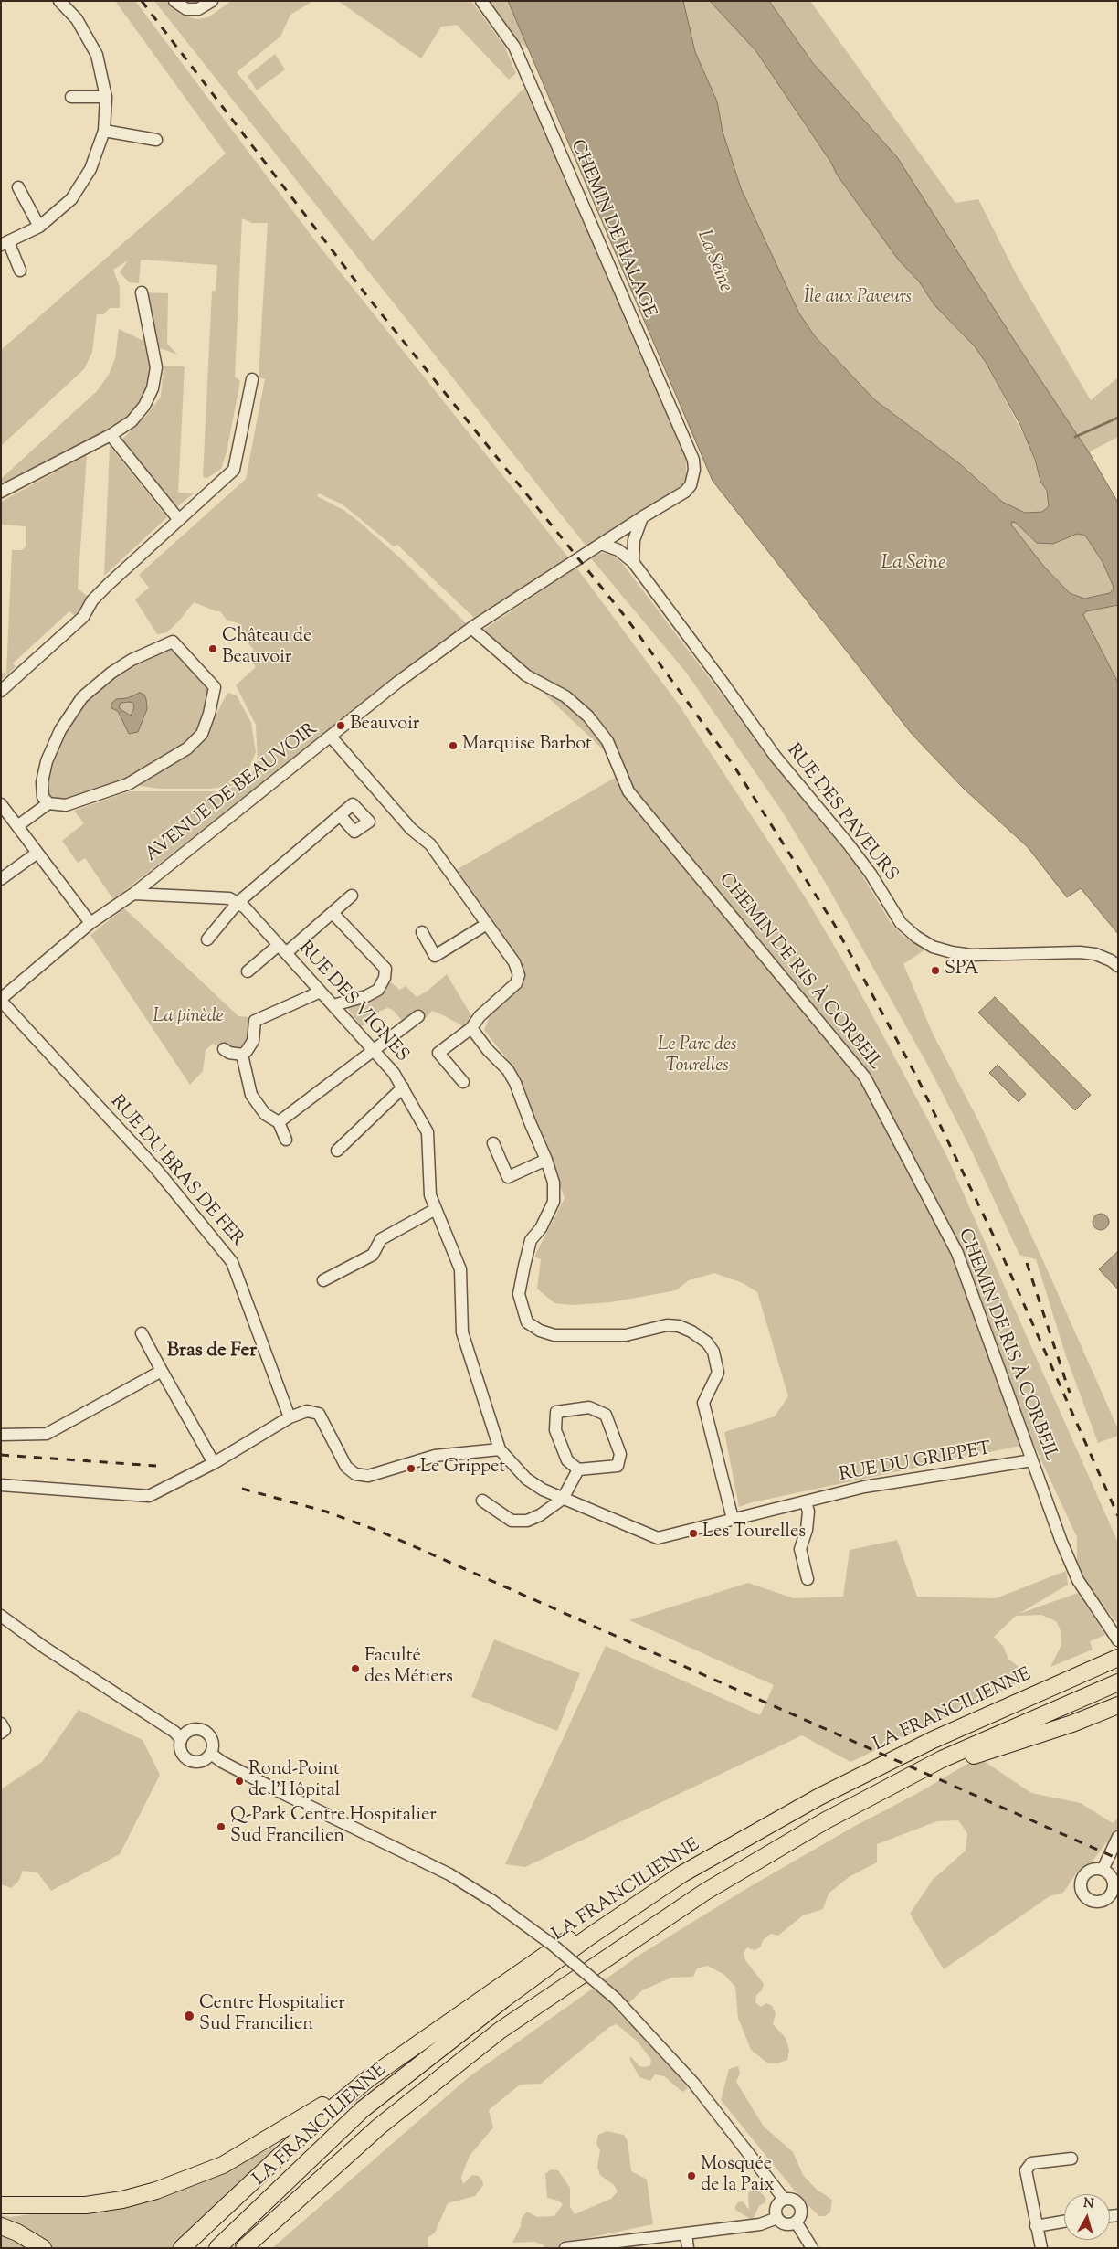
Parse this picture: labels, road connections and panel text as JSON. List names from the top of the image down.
{
  "streets": {
    "highway": ["LA FRANCILIENNE"],
    "street": [
      "CHEMIN DE HALAGE",
      "AVENUE DE BEAUVOIR",
      "RUE DES PAVEURS",
      "CHEMIN DE RIS À CORBEIL",
      "RUE DES VIGNES",
      "RUE DU BRAS DE FER",
      "RUE DU GRIPPET"
    ]
  },
  "crossings": [
    ["CHEMIN DE HALAGE", "AVENUE DE BEAUVOIR"],
    ["AVENUE DE BEAUVOIR", "RUE DES PAVEURS"],
    ["AVENUE DE BEAUVOIR", "CHEMIN DE RIS À CORBEIL"],
    ["AVENUE DE BEAUVOIR", "RUE DES VIGNES"],
    ["AVENUE DE BEAUVOIR", "RUE DU BRAS DE FER"],
    ["CHEMIN DE RIS À CORBEIL", "RUE DU GRIPPET"],
    ["RUE DES VIGNES", "RUE DU GRIPPET"]
  ],
  "districts": ["Bras de Fer"],
  "water": ["La Seine"],
  "parks": ["Île aux Paveurs", "La pinède", "Le Parc des Tourelles"],
  "places": [
    "Château de Beauvoir",
    "Beauvoir",
    "Marquise Barbot",
    "SPA",
    "Le Grippet",
    "Les Tourelles",
    "Faculté des Métiers",
    "Rond-Point de l'Hôpital",
    "Q-Park Centre Hospitalier Sud Francilien",
    "Centre Hospitalier Sud Francilien",
    "Mosquée de la Paix"
  ],
  "north": "top"
}
